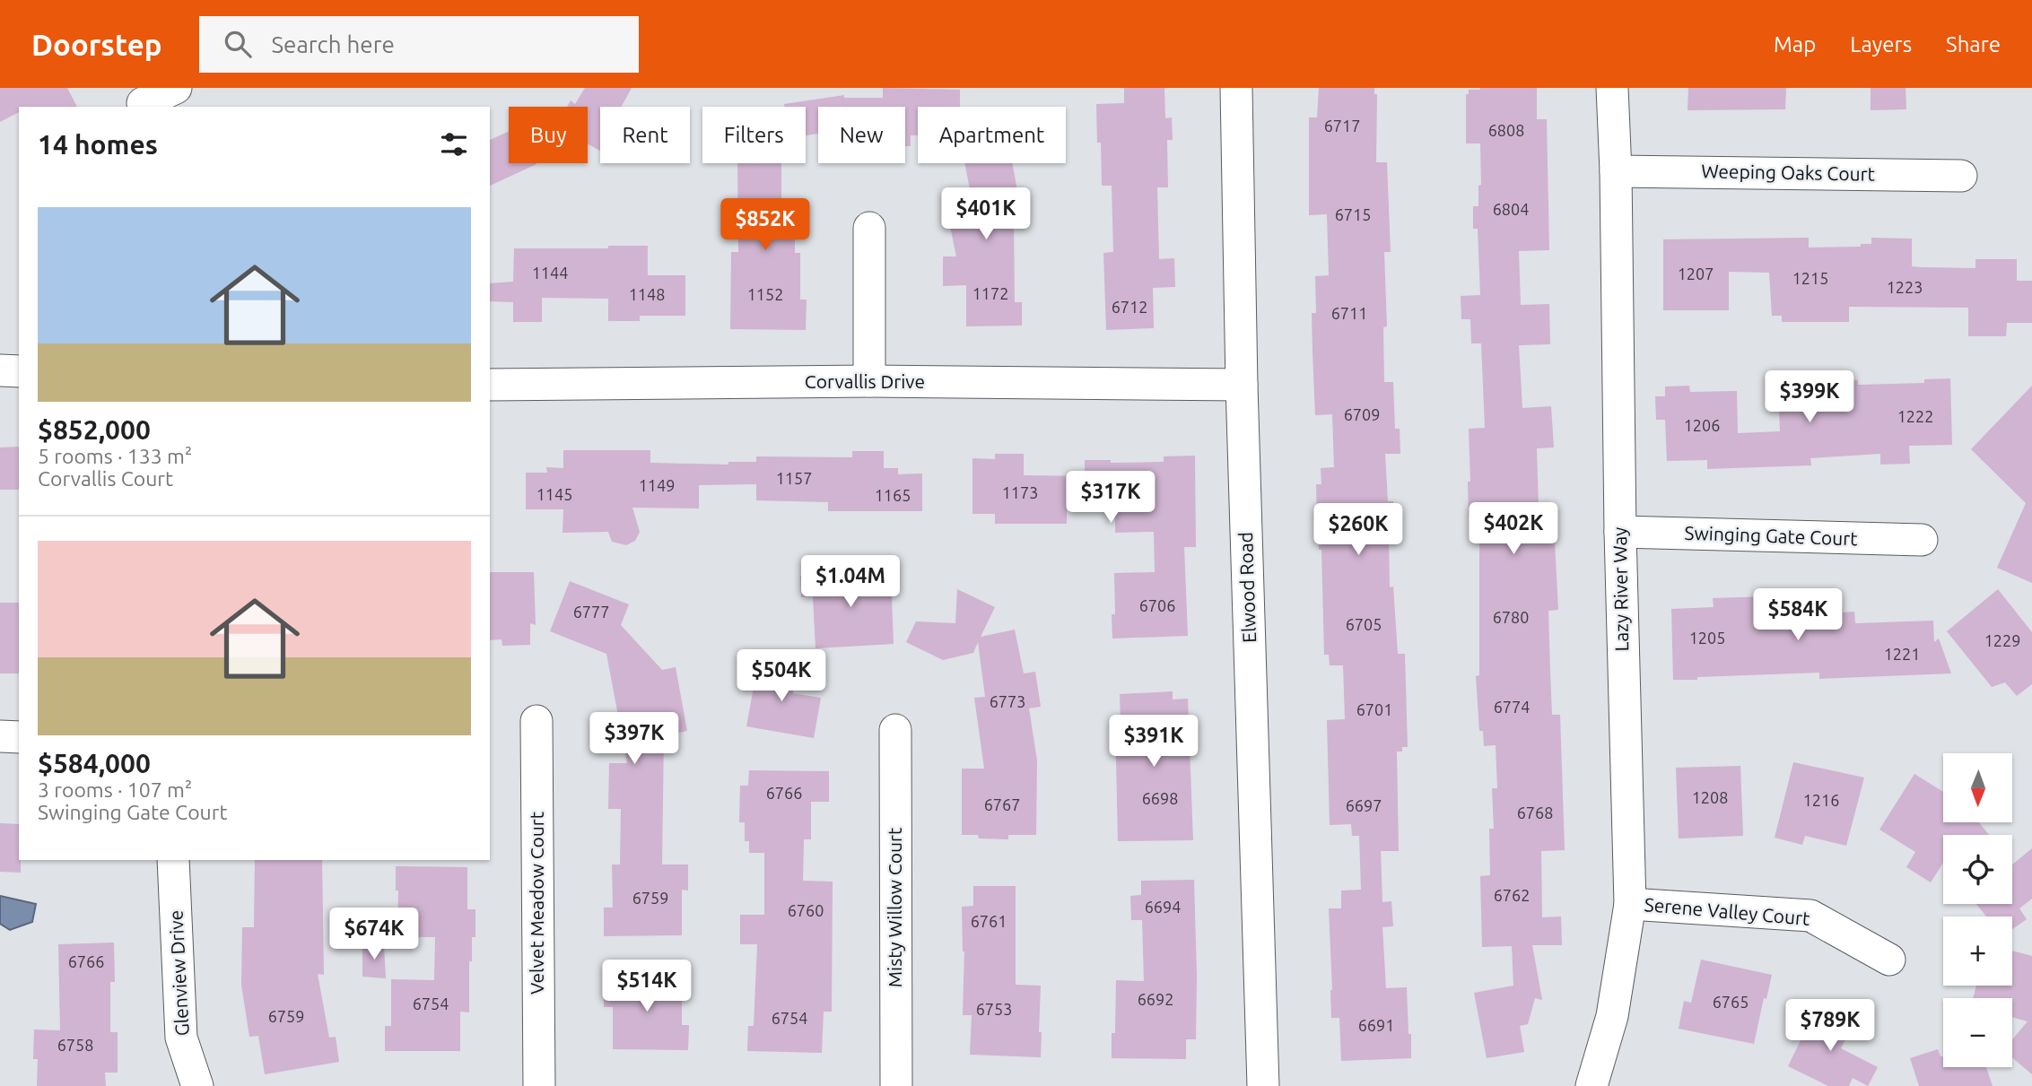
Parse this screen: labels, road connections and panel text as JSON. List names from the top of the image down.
{
  "streets": {
    "street": [
      "Weeping Oaks Court",
      "Corvallis Drive",
      "Swinging Gate Court",
      "Elwood Road",
      "Lazy River Way",
      "Velvet Meadow Court",
      "Misty Willow Court",
      "Serene Valley Court",
      "Glenview Drive"
    ]
  },
  "crossings": [
    ["Weeping Oaks Court", "Lazy River Way"],
    ["Corvallis Drive", "Elwood Road"],
    ["Swinging Gate Court", "Lazy River Way"],
    ["Lazy River Way", "Serene Valley Court"]
  ],
  "house_numbers": [
    "6717",
    "6808",
    "6804",
    "6715",
    "1144",
    "1207",
    "1215",
    "1223",
    "1172",
    "1148",
    "1152",
    "6712",
    "6711",
    "6709",
    "1222",
    "1206",
    "1157",
    "1149",
    "1173",
    "1145",
    "1165",
    "6706",
    "6777",
    "6780",
    "6705",
    "1205",
    "1229",
    "1221",
    "6773",
    "6774",
    "6701",
    "6766",
    "1208",
    "6698",
    "1216",
    "6767",
    "6697",
    "6768",
    "6762",
    "6759",
    "6694",
    "6760",
    "6761",
    "6766",
    "6692",
    "6765",
    "6754",
    "6753",
    "6759",
    "6754",
    "6691",
    "6758"
  ],
  "north": "bottom",
  "page": {
    "header": "Doorstep",
    "search": "Search here",
    "nav": ["Map", "Layers", "Share"],
    "chip": [
      "Buy",
      "Rent",
      "Filters",
      "New",
      "Apartment"
    ],
    "heading": "14 homes",
    "list": [
      {
        "name": "$852,000",
        "note": "5 rooms · 133 m² · Corvallis Court"
      },
      {
        "name": "$584,000",
        "note": "3 rooms · 107 m² · Swinging Gate Court"
      }
    ],
    "price": [
      "$401K",
      "$852K",
      "$399K",
      "$317K",
      "$402K",
      "$260K",
      "$1.04M",
      "$584K",
      "$504K",
      "$397K",
      "$391K",
      "$674K",
      "$514K",
      "$789K"
    ],
    "map_buttons": ["+", "−"]
  }
}
